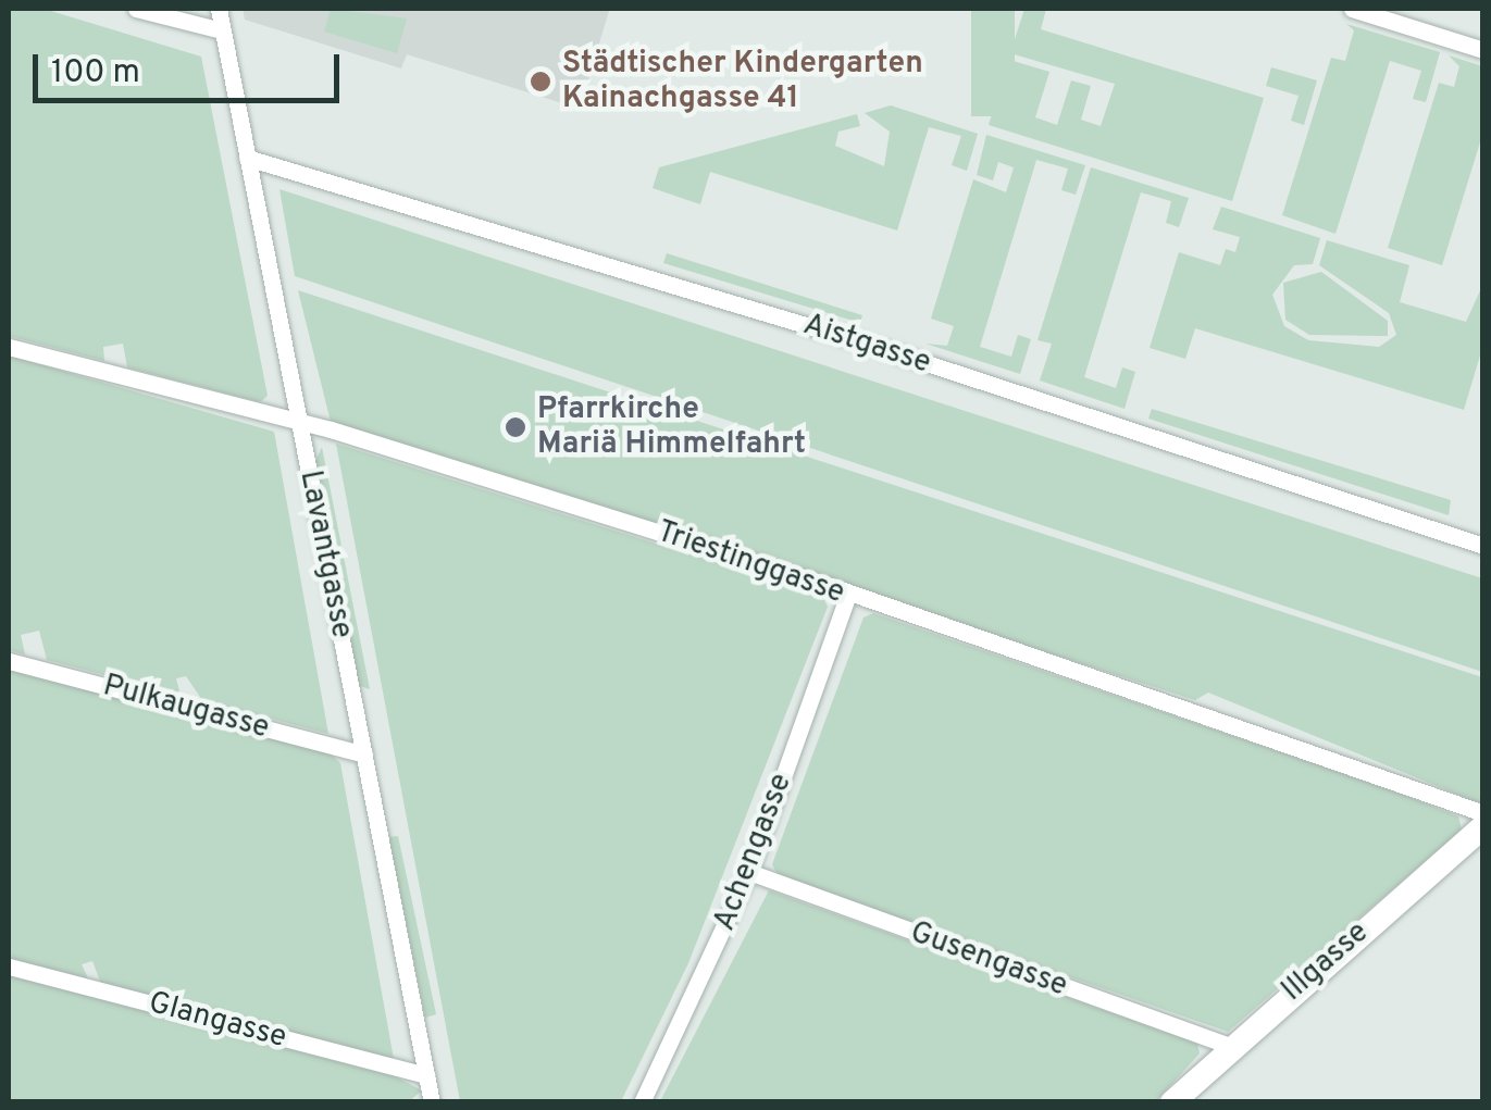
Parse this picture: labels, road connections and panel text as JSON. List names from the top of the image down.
{
  "streets": {
    "street": [
      "Aistgasse",
      "Lavantgasse",
      "Triestinggasse",
      "Pulkaugasse",
      "Achengasse",
      "Gusengasse",
      "Illgasse",
      "Glangasse"
    ]
  },
  "crossings": [
    ["Aistgasse", "Lavantgasse"],
    ["Lavantgasse", "Triestinggasse"],
    ["Lavantgasse", "Pulkaugasse"],
    ["Lavantgasse", "Glangasse"],
    ["Triestinggasse", "Achengasse"],
    ["Achengasse", "Gusengasse"],
    ["Gusengasse", "Illgasse"]
  ],
  "places": ["Städtischer Kindergarten Kainachgasse 41", "Pfarrkirche Mariä Himmelfahrt"],
  "scale_bar": "100 m"
}
